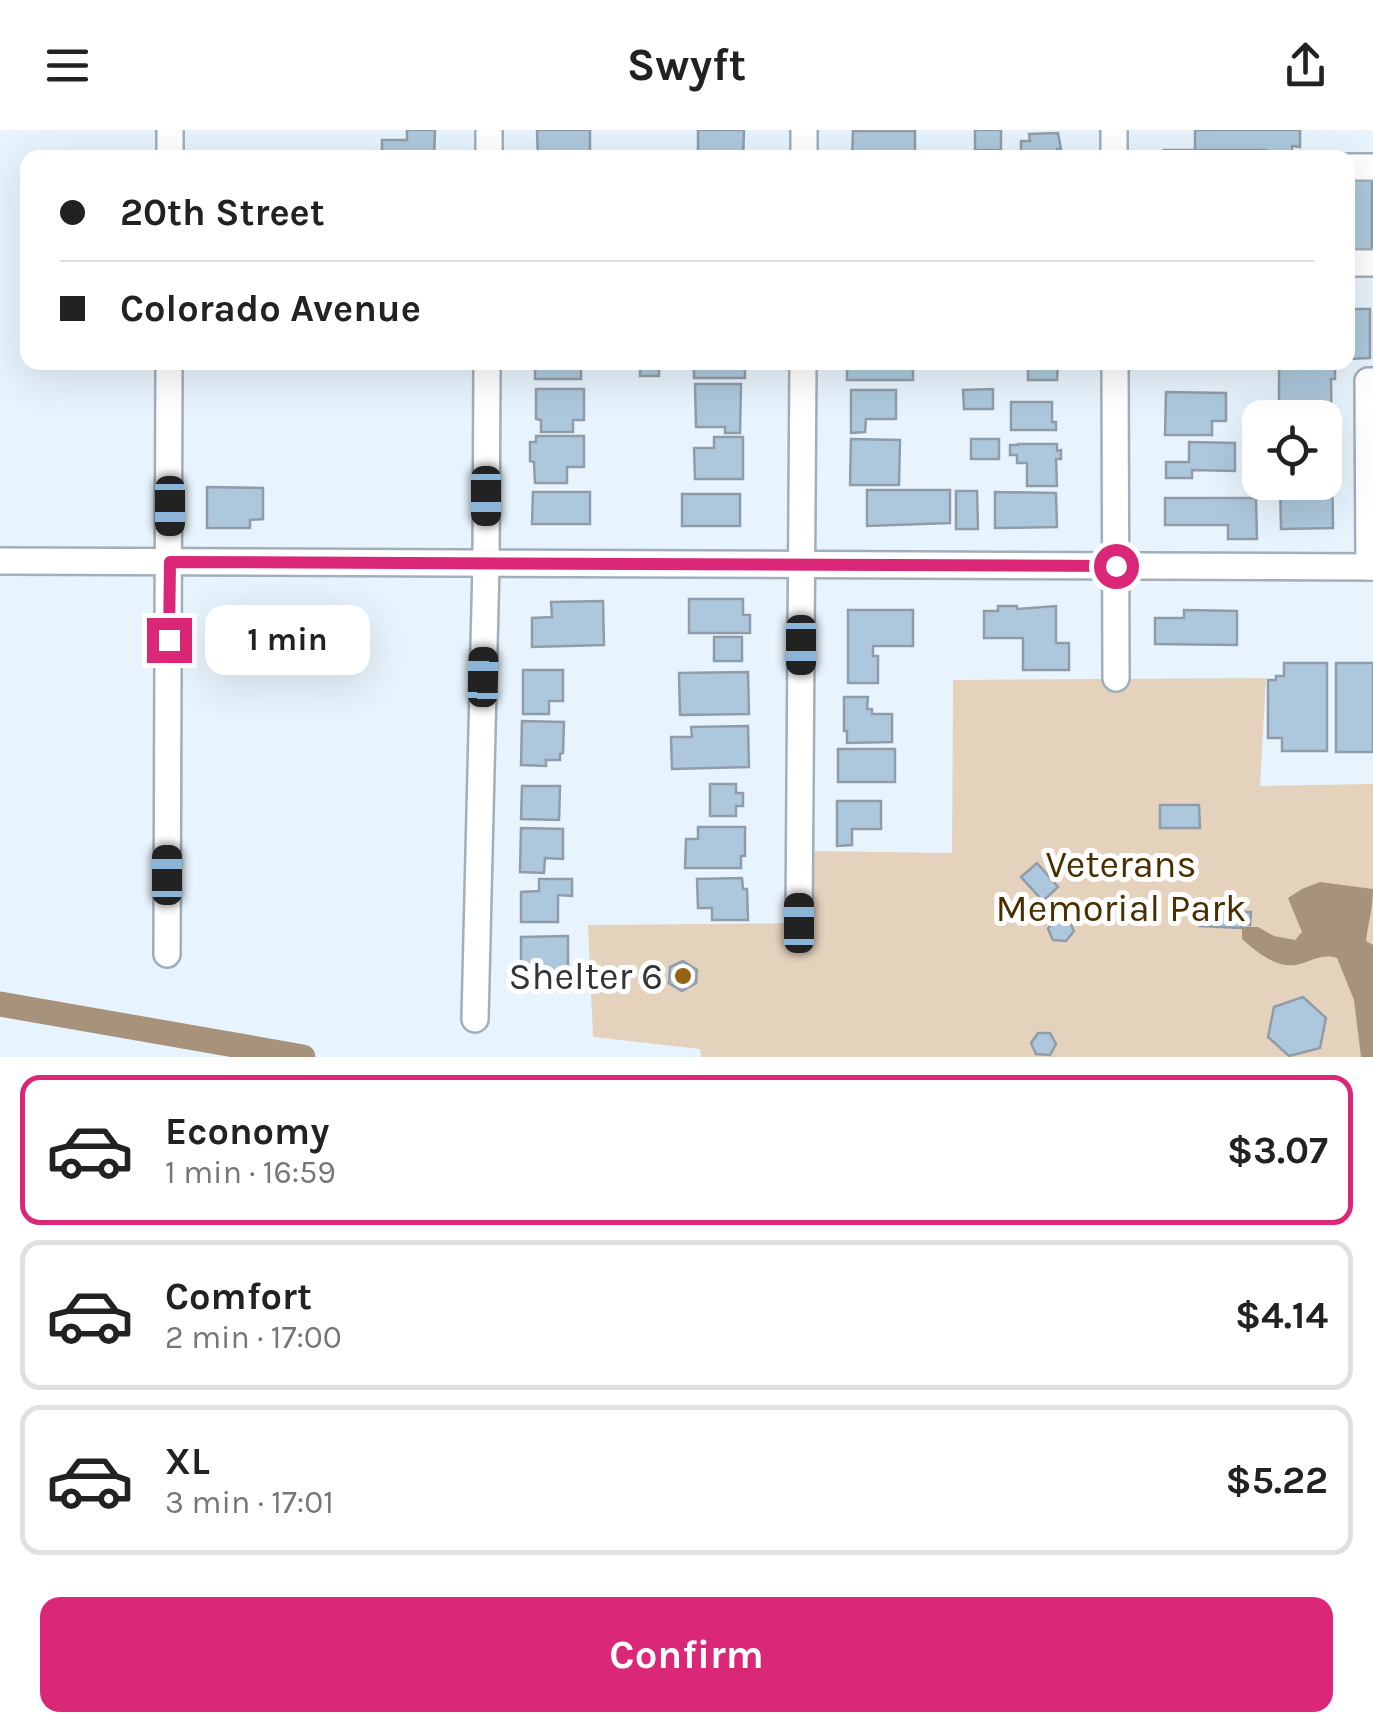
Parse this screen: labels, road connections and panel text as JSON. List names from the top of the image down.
{
  "parks": ["Veterans Memorial Park"],
  "places": ["Shelter 6"],
  "page": {
    "header": "Swyft",
    "banner": ["20th Street", "Colorado Avenue"],
    "bubble": "1 min",
    "list": [
      {
        "name": "Economy",
        "note": "1 min · 16:59",
        "value": "$3.07"
      },
      {
        "name": "Comfort",
        "note": "2 min · 17:00",
        "value": "$4.14"
      },
      {
        "name": "XL",
        "note": "3 min · 17:01",
        "value": "$5.22"
      }
    ],
    "buttons": "Confirm"
  }
}
